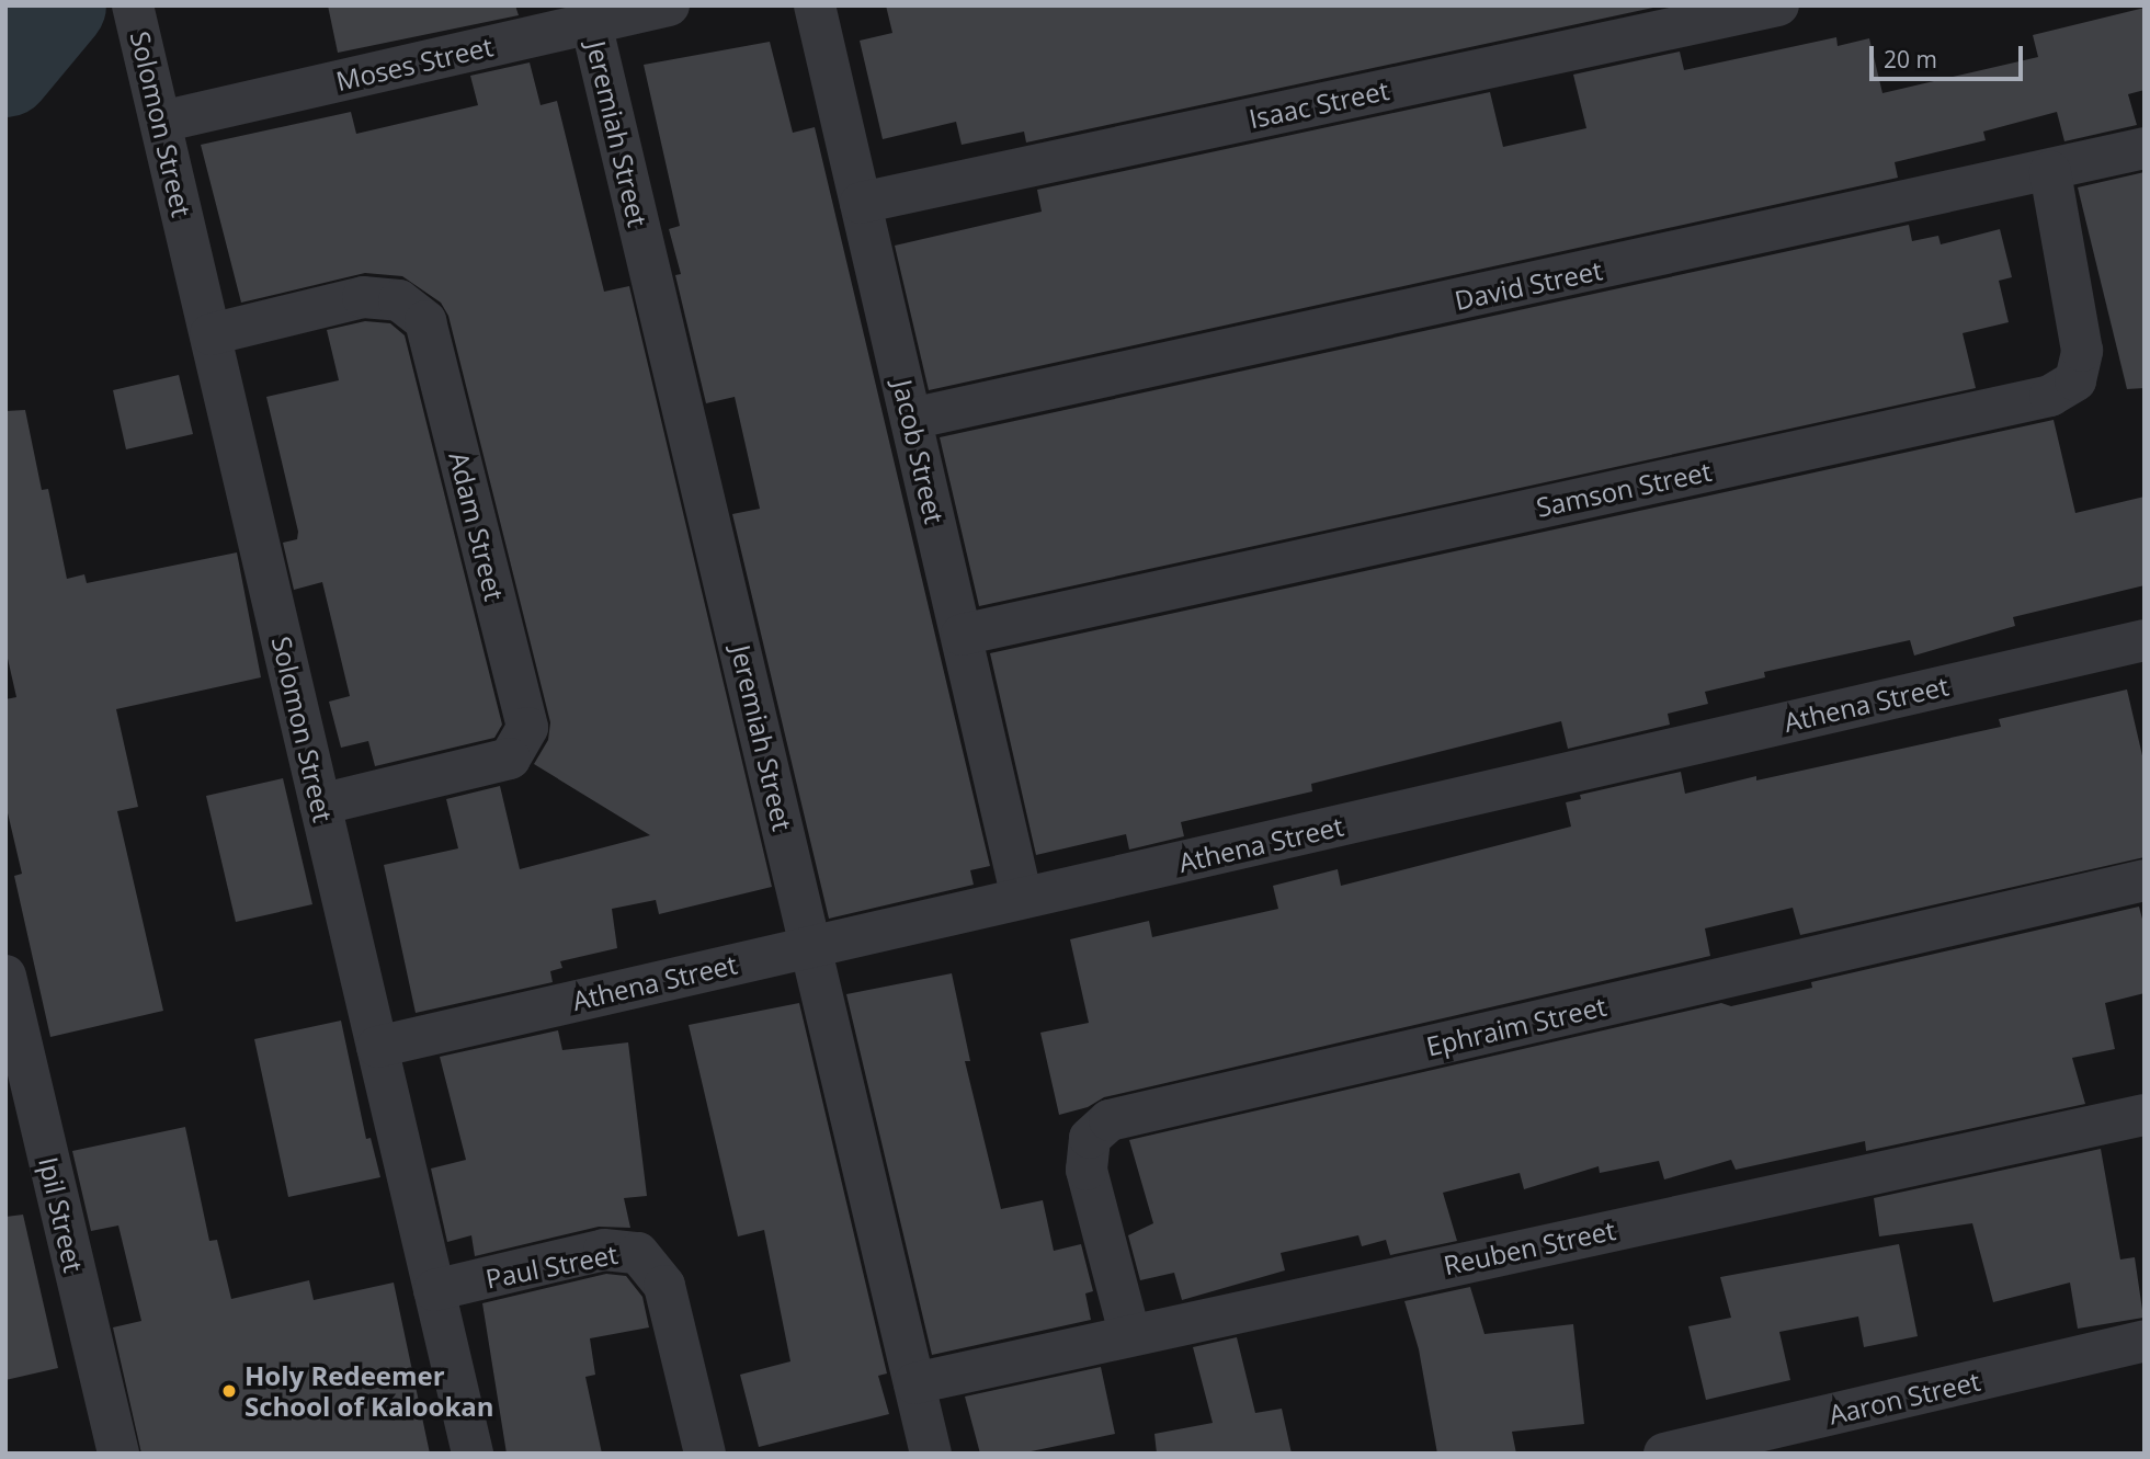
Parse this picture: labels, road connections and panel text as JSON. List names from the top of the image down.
{
  "streets": {
    "street": [
      "Moses Street",
      "Isaac Street",
      "Solomon Street",
      "Jeremiah Street",
      "David Street",
      "Jacob Street",
      "Samson Street",
      "Adam Street",
      "Athena Street",
      "Ephraim Street",
      "Ipil Street",
      "Reuben Street",
      "Paul Street",
      "Aaron Street"
    ]
  },
  "crossings": [
    ["Moses Street", "Solomon Street"],
    ["Moses Street", "Jeremiah Street"],
    ["Isaac Street", "Jacob Street"],
    ["Solomon Street", "Adam Street"],
    ["Solomon Street", "Athena Street"],
    ["Solomon Street", "Paul Street"],
    ["Jeremiah Street", "Athena Street"],
    ["Jeremiah Street", "Reuben Street"],
    ["David Street", "Jacob Street"],
    ["David Street", "Samson Street"],
    ["Jacob Street", "Samson Street"],
    ["Jacob Street", "Athena Street"],
    ["Ephraim Street", "Reuben Street"]
  ],
  "places": ["Holy Redeemer School of Kalookan"],
  "scale_bar": "20 m"
}
